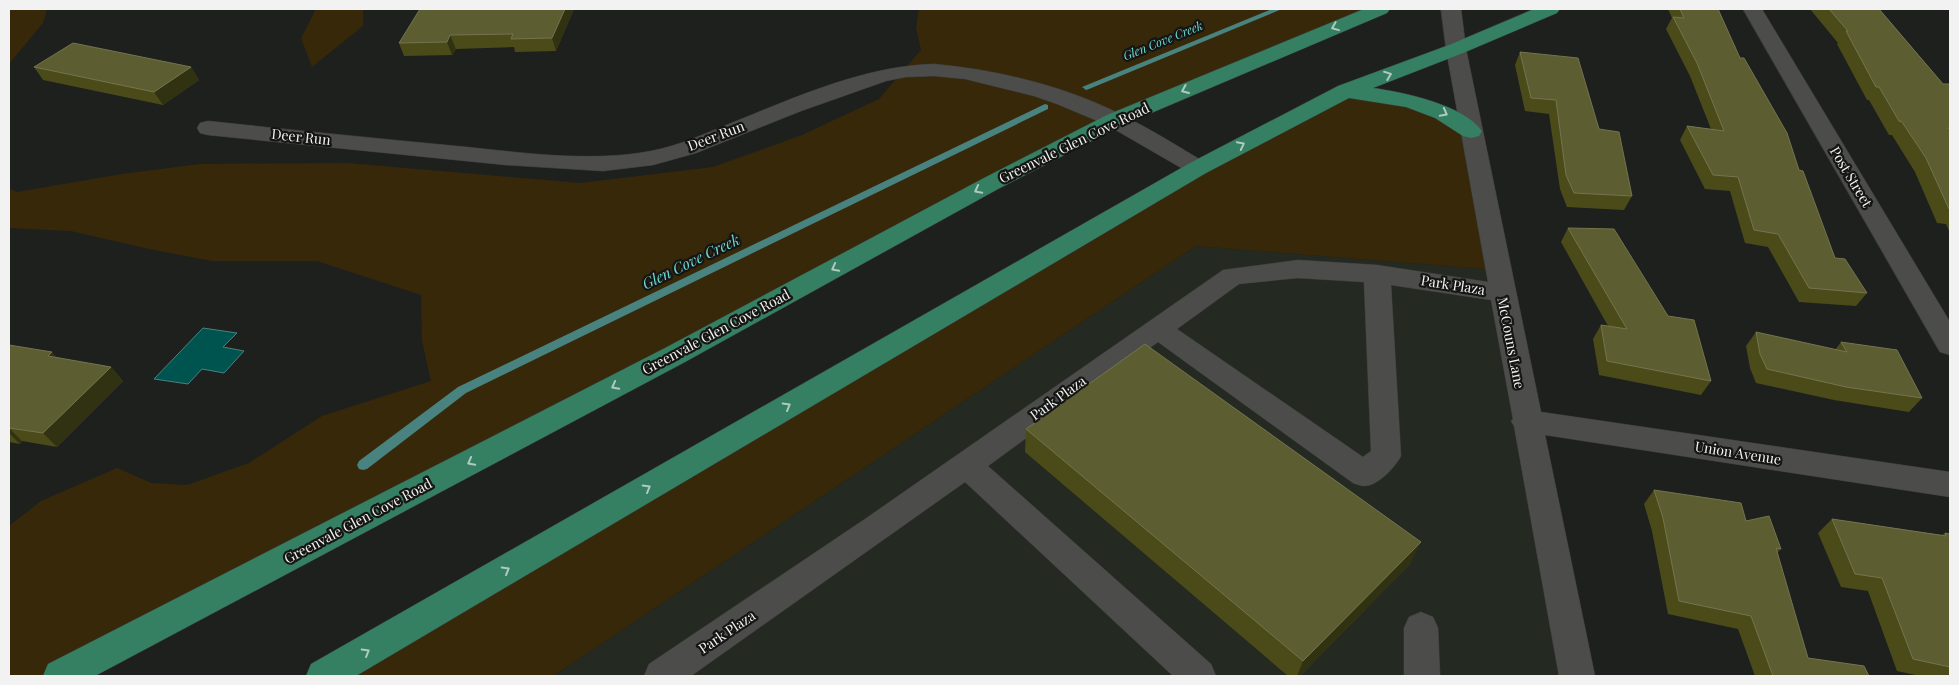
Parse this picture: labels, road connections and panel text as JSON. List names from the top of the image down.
{
  "streets": {
    "main road": ["Greenvale Glen Cove Road"],
    "street": [
      "Deer Run",
      "Post Street",
      "Park Plaza",
      "McCouns Lane",
      "Union Avenue"
    ]
  },
  "crossings": [
    ["Deer Run", "Greenvale Glen Cove Road"],
    ["Park Plaza", "McCouns Lane"],
    ["McCouns Lane", "Union Avenue"]
  ],
  "water": ["Glen Cove Creek"]
}
